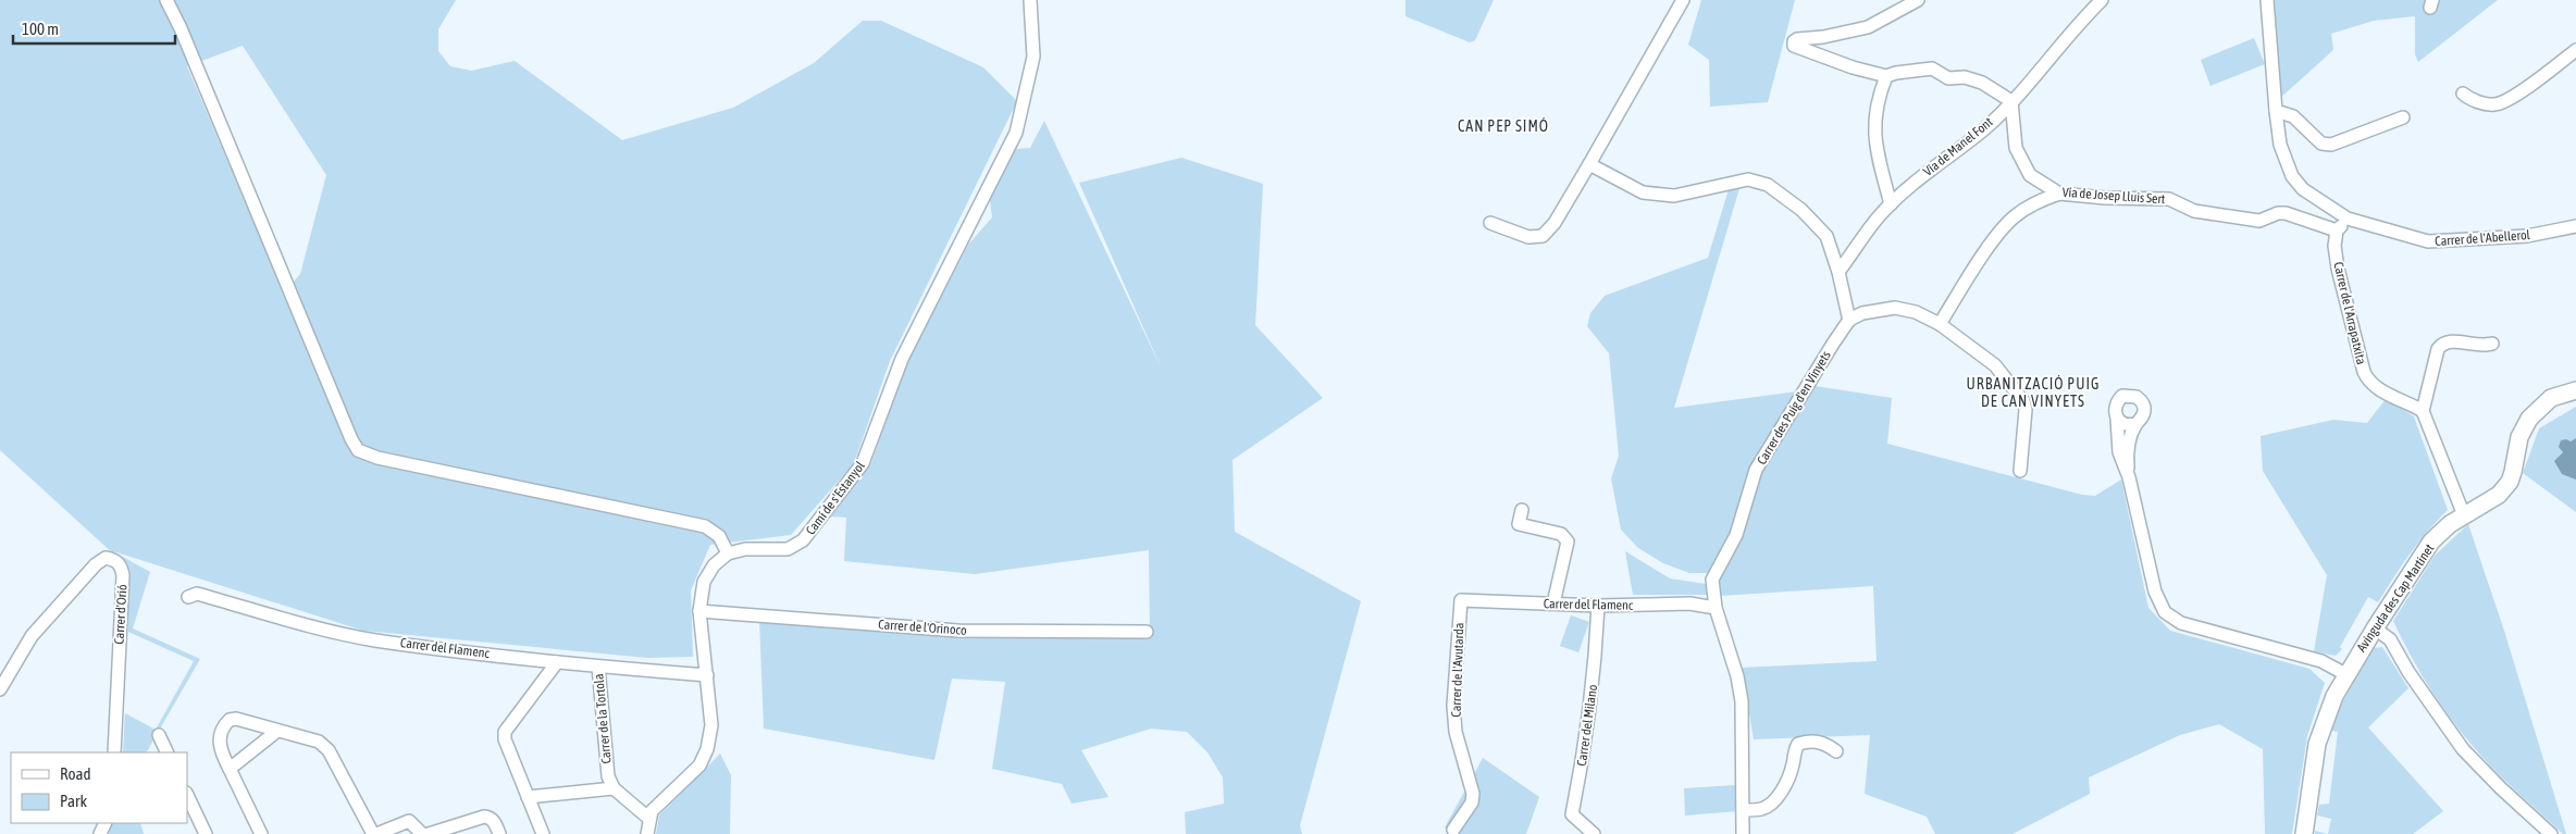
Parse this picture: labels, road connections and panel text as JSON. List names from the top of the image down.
{
  "streets": {
    "street": [
      "Vía de Manel Font",
      "Vía de Josep Lluis Sert",
      "Carrer de l'Abellerol",
      "Carrer de l'Arrapatxita",
      "Carrer des Puig d'en Vinyets",
      "Camí de s'Estanyol",
      "Avinguda des Cap Martinet",
      "Carrer del Flamenc",
      "Carrer d'Orió",
      "Carrer de l'Orinoco",
      "Carrer de l'Avutarda",
      "Carrer de la Tortola",
      "Carrer del Milano"
    ]
  },
  "crossings": [
    ["Vía de Manel Font", "Vía de Josep Lluis Sert"],
    ["Vía de Josep Lluis Sert", "Carrer de l'Arrapatxita"],
    ["Carrer des Puig d'en Vinyets", "Carrer del Flamenc"],
    ["Carrer del Flamenc", "Carrer de l'Avutarda"],
    ["Carrer del Flamenc", "Carrer de la Tortola"],
    ["Carrer del Flamenc", "Carrer del Milano"]
  ],
  "districts": ["CAN PEP SIMÓ", "URBANITZACIÓ PUIG DE CAN VINYETS"],
  "legend": ["Road", "Park"],
  "scale_bar": "100 m"
}
